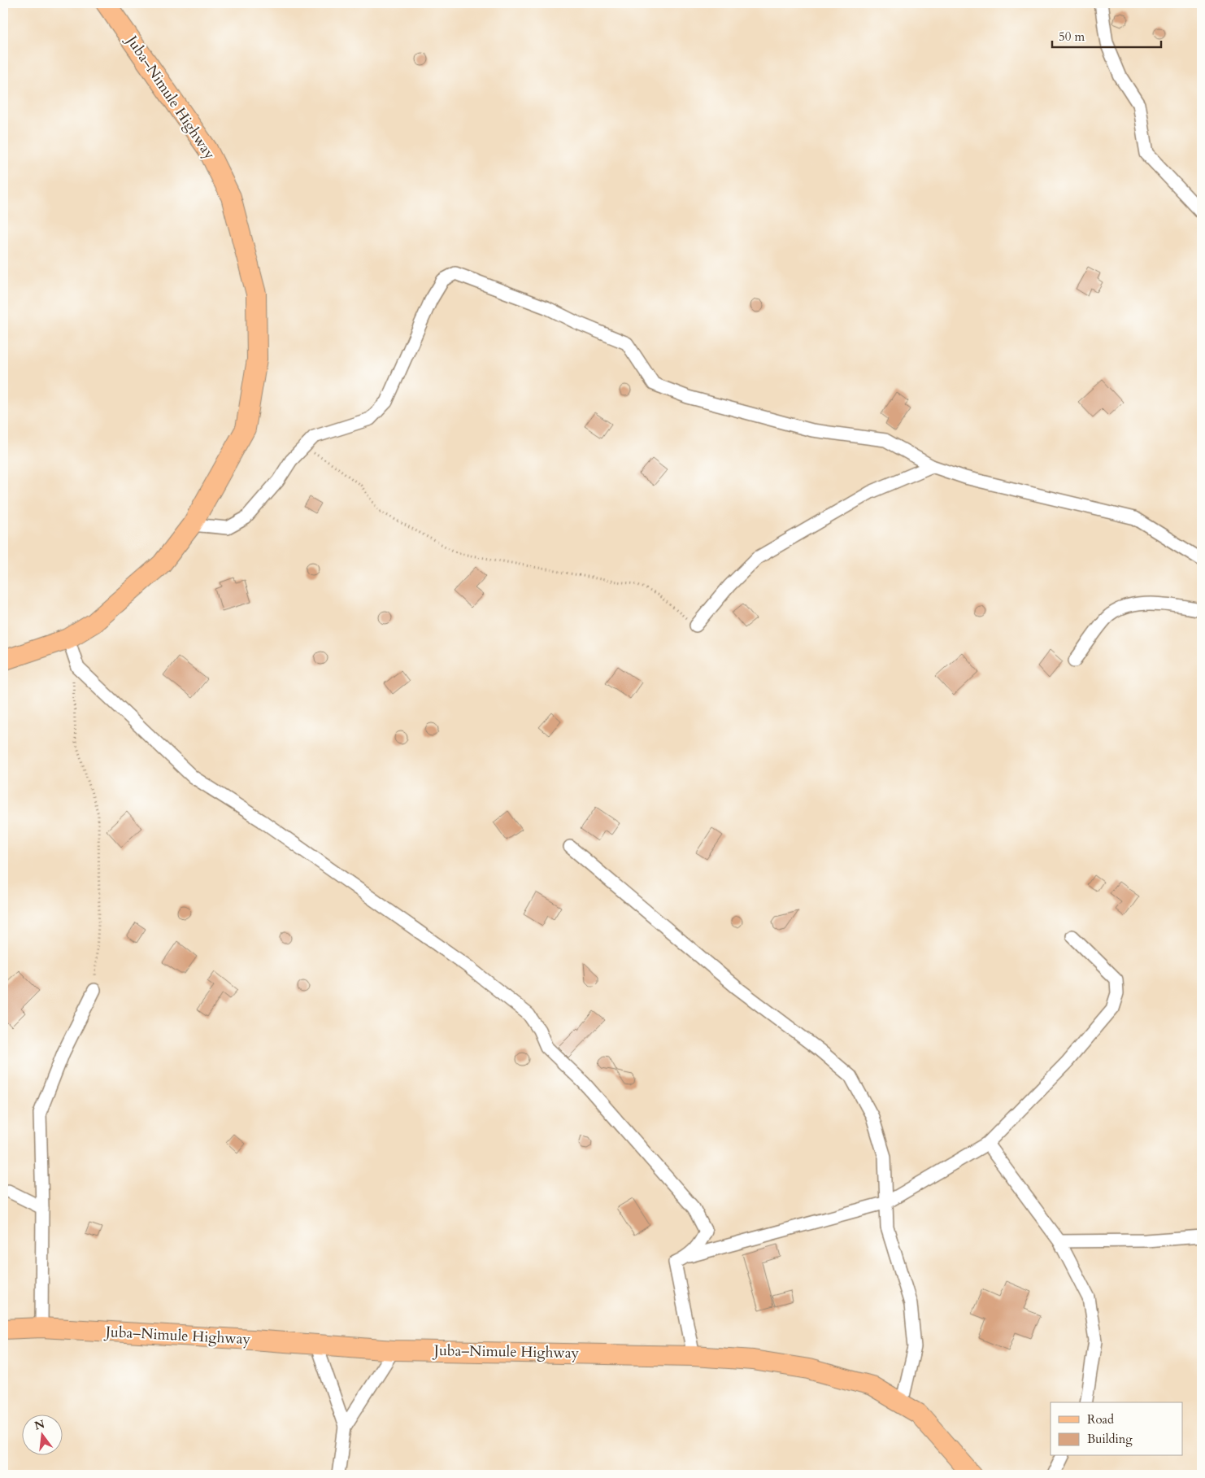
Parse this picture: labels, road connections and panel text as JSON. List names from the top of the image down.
{
  "streets": {
    "main road": ["Juba–Nimule Highway"]
  },
  "legend": ["Road", "Building"],
  "scale_bar": "50 m",
  "north": "top"
}
